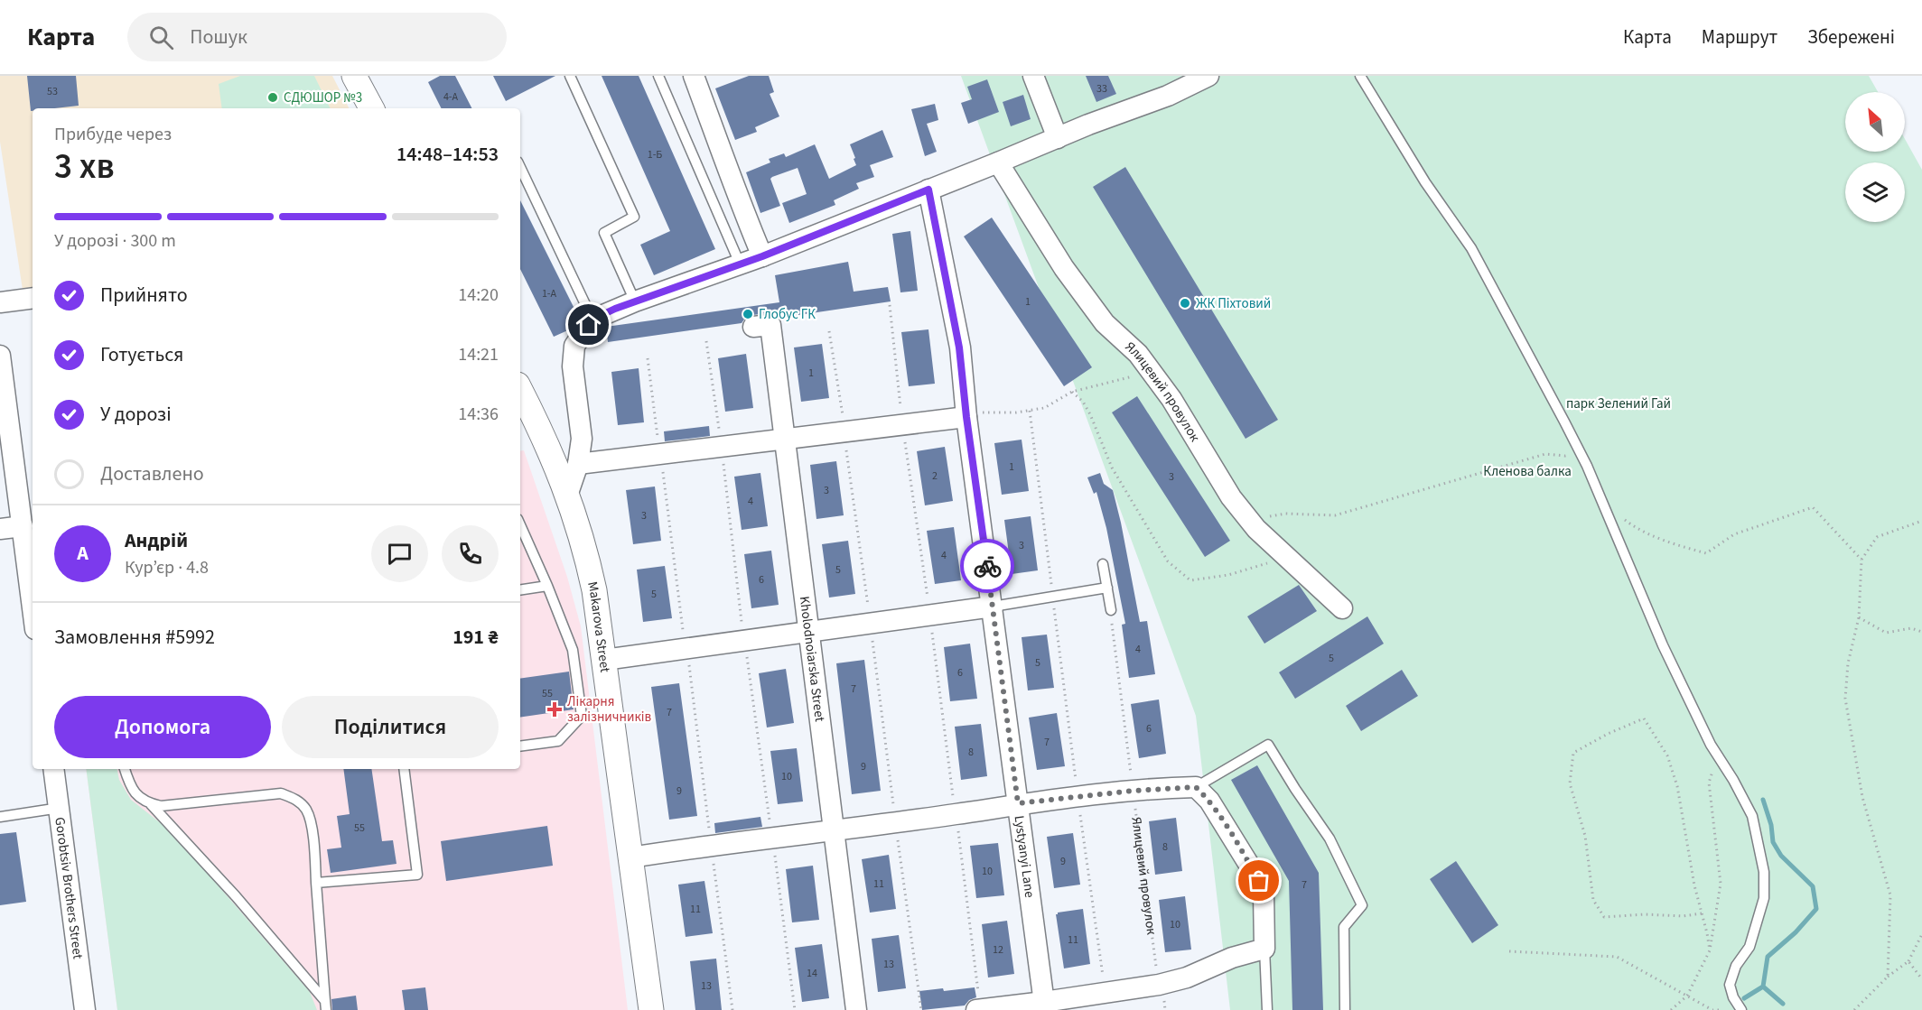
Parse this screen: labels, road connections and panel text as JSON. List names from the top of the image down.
{
  "streets": {
    "street": [
      "Ялицевий провулок",
      "Makarova Street",
      "Kholodnoiarska Street",
      "Lystyanyi Lane",
      "Gorobtsiv Brothers Street"
    ]
  },
  "parks": ["парк Зелений Гай", "Кленова балка"],
  "places": {
    "other": ["СДЮШОР №3", "ЖК Піхтовий", "Глобус ГК"],
    "health": ["Лікарня залізничників"]
  },
  "house_numbers": [
    "33",
    "53",
    "4-А",
    "1-Б",
    "1-А",
    "1",
    "1",
    "1",
    "2",
    "3",
    "3",
    "4",
    "3",
    "3",
    "4",
    "5",
    "6",
    "5",
    "4",
    "5",
    "5",
    "6",
    "7",
    "55",
    "7",
    "6",
    "7",
    "8",
    "9",
    "10",
    "9",
    "55",
    "8",
    "9",
    "10",
    "11",
    "7",
    "11",
    "10",
    "11",
    "12",
    "13",
    "14",
    "13"
  ],
  "north": "top left",
  "page": {
    "header": "Карта",
    "search": "Пошук",
    "nav": ["Карта", "Маршрут", "Збережені"],
    "heading": ["3 хв", "Прибуде через", "14:48–14:53"],
    "panel": [
      "Андрій",
      "Кур’єр · 4.8",
      "Замовлення #5992",
      "191 ₴"
    ],
    "bar": "У дорозі · 300 m",
    "list": [
      ["Прийнято", "14:20"],
      ["Готується", "14:21"],
      ["У дорозі", "14:36"],
      "Доставлено"
    ],
    "round": "А",
    "buttons": ["Допомога", "Поділитися"]
  }
}
